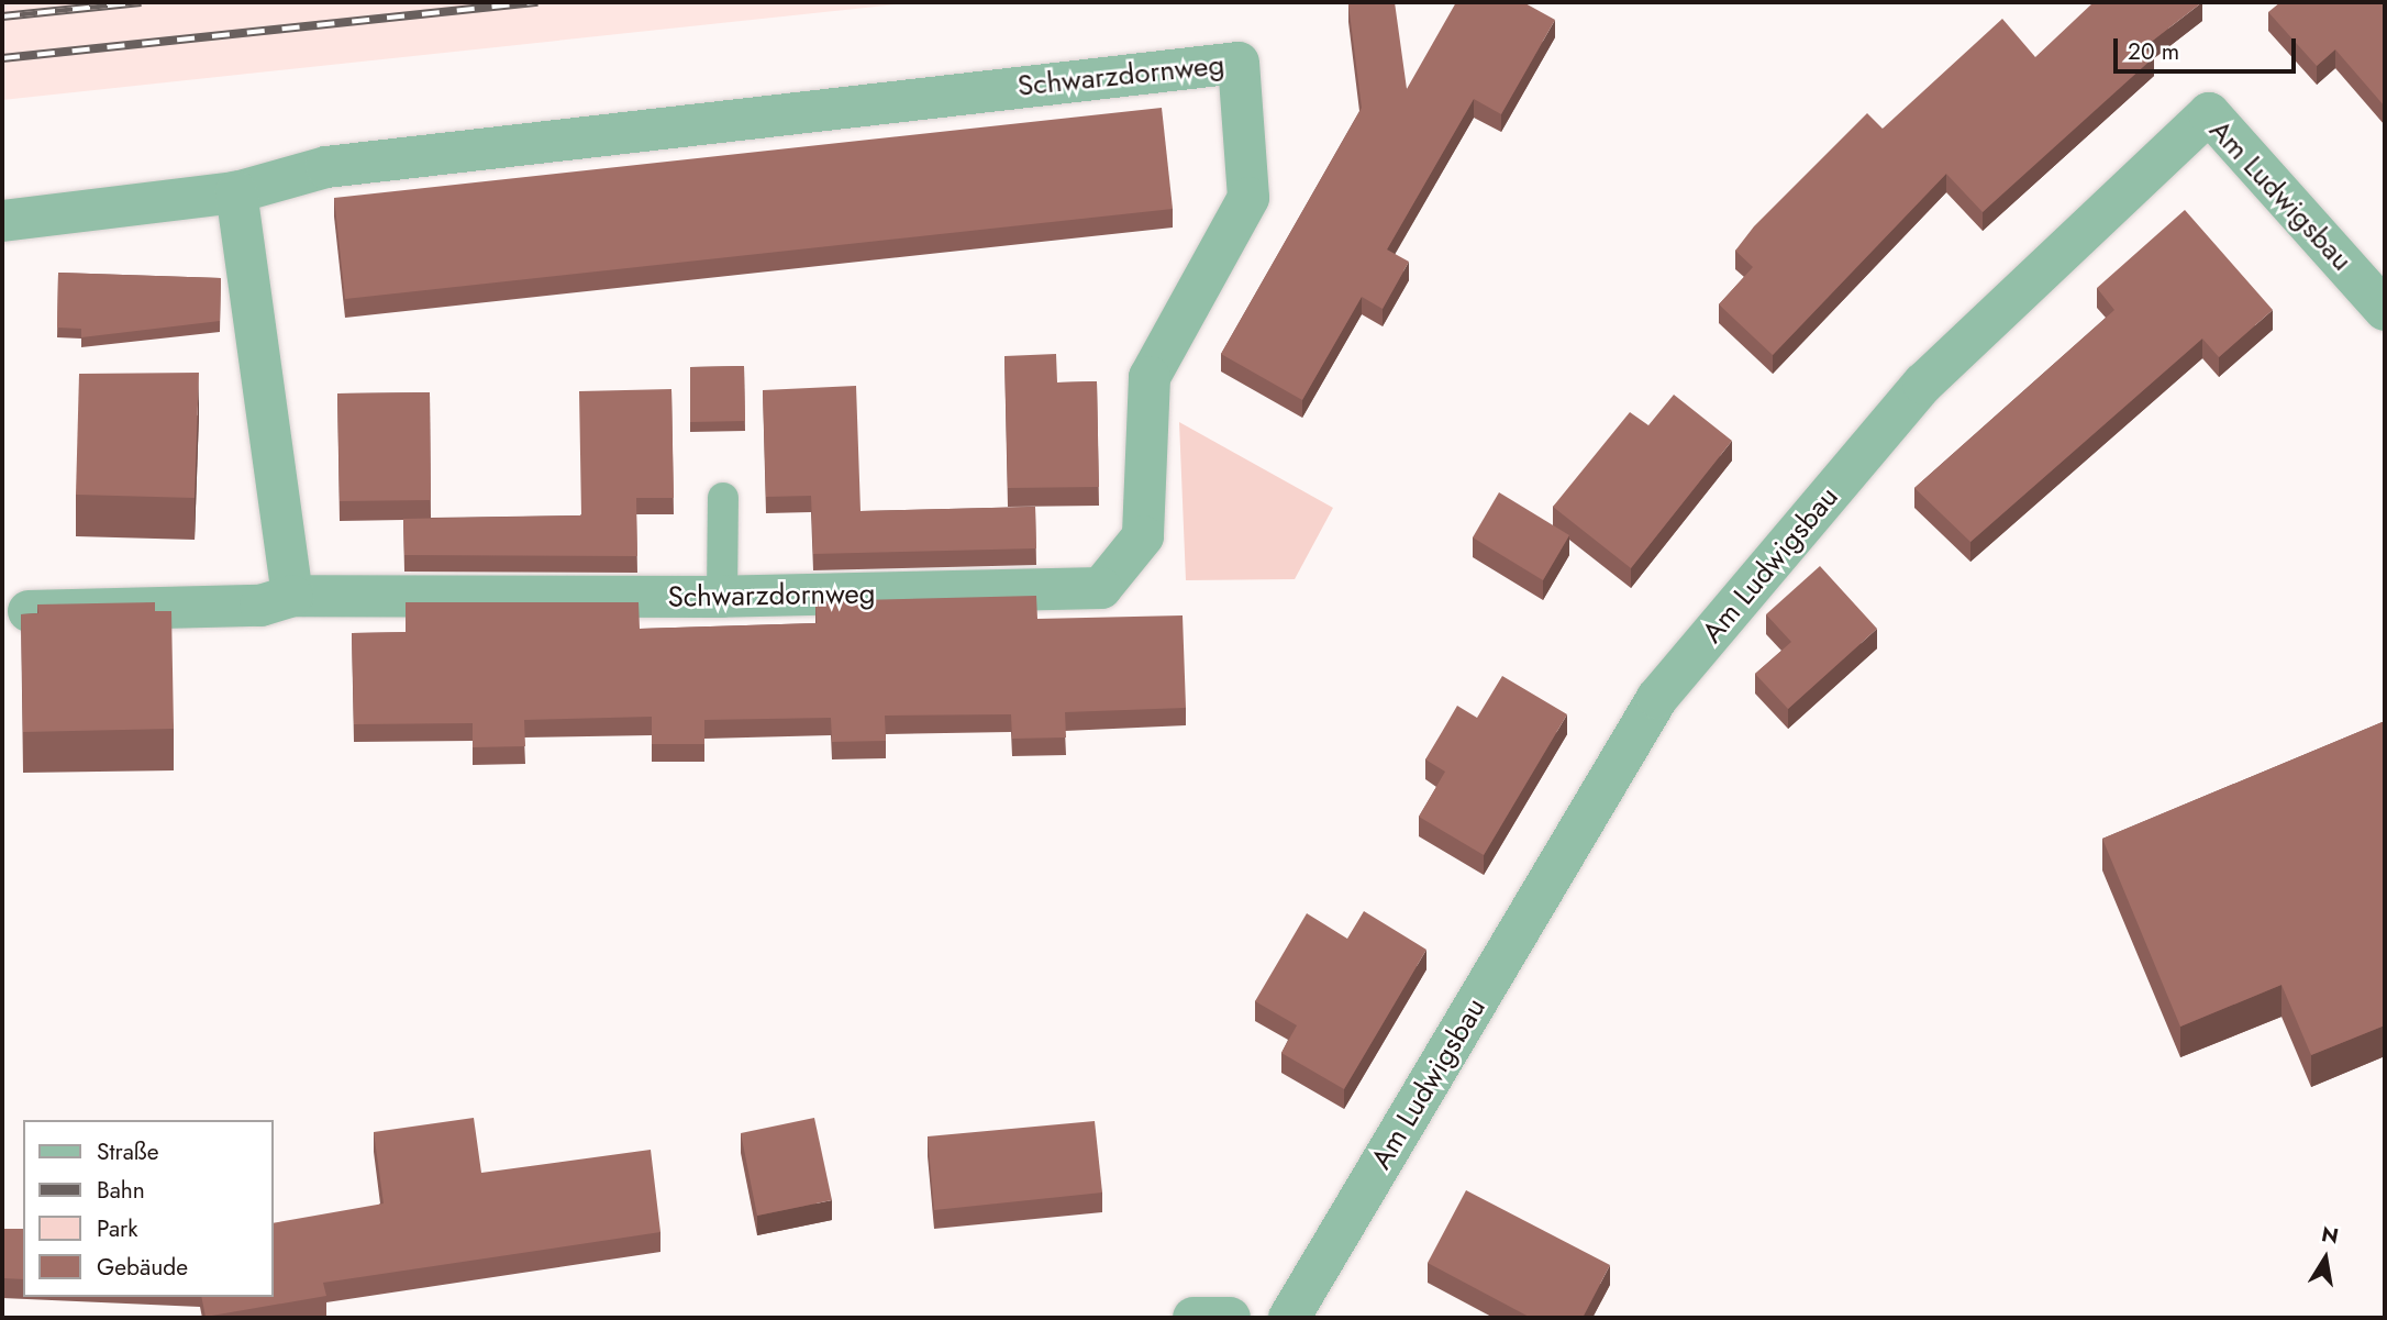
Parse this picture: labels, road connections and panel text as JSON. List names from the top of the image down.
{
  "streets": {
    "street": ["Schwarzdornweg", "Am Ludwigsbau"]
  },
  "legend": [
    "Straße",
    "Bahn",
    "Park",
    "Gebäude"
  ],
  "scale_bar": "20 m",
  "north": "top"
}
